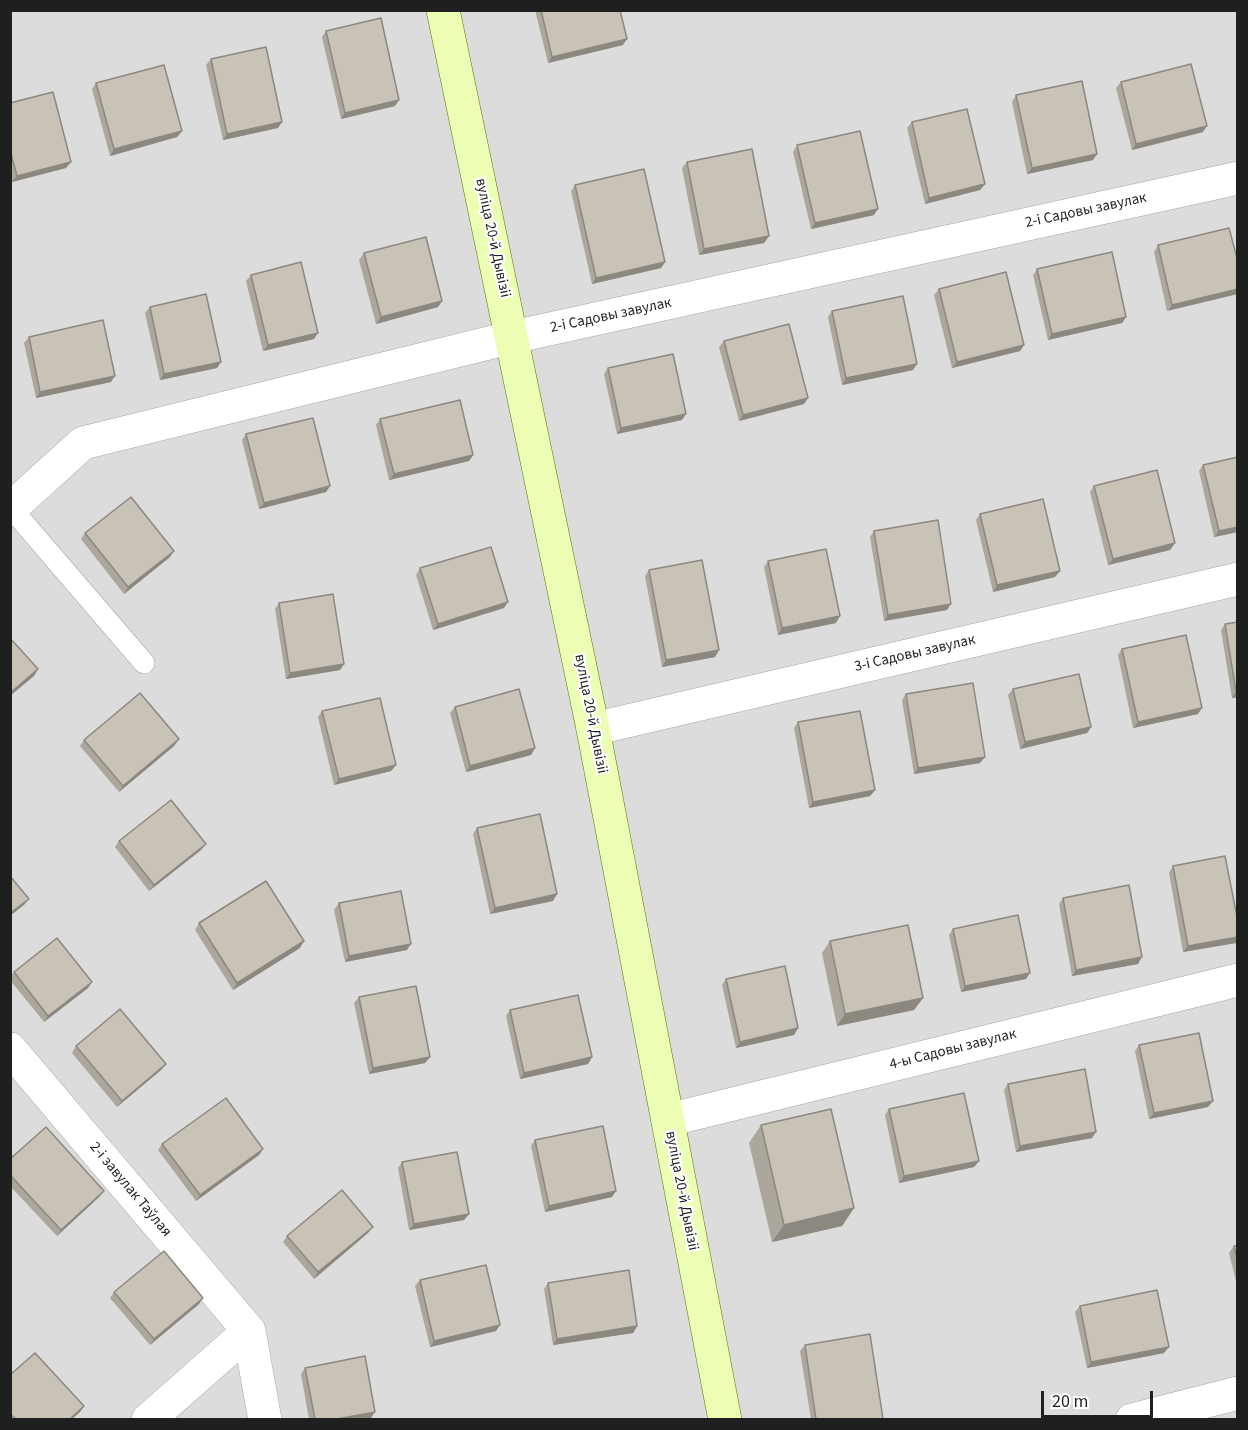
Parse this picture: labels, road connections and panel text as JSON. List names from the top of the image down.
{
  "streets": {
    "street": [
      "2-і Садовы завулак",
      "вуліца 20-й Дывізіі",
      "3-і Садовы завулак",
      "4-ы Садовы завулак",
      "2-і завулак Таўлая"
    ]
  },
  "crossings": [
    ["2-і Садовы завулак", "вуліца 20-й Дывізіі"],
    ["вуліца 20-й Дывізіі", "3-і Садовы завулак"],
    ["вуліца 20-й Дывізіі", "4-ы Садовы завулак"]
  ],
  "scale_bar": "20 m"
}
